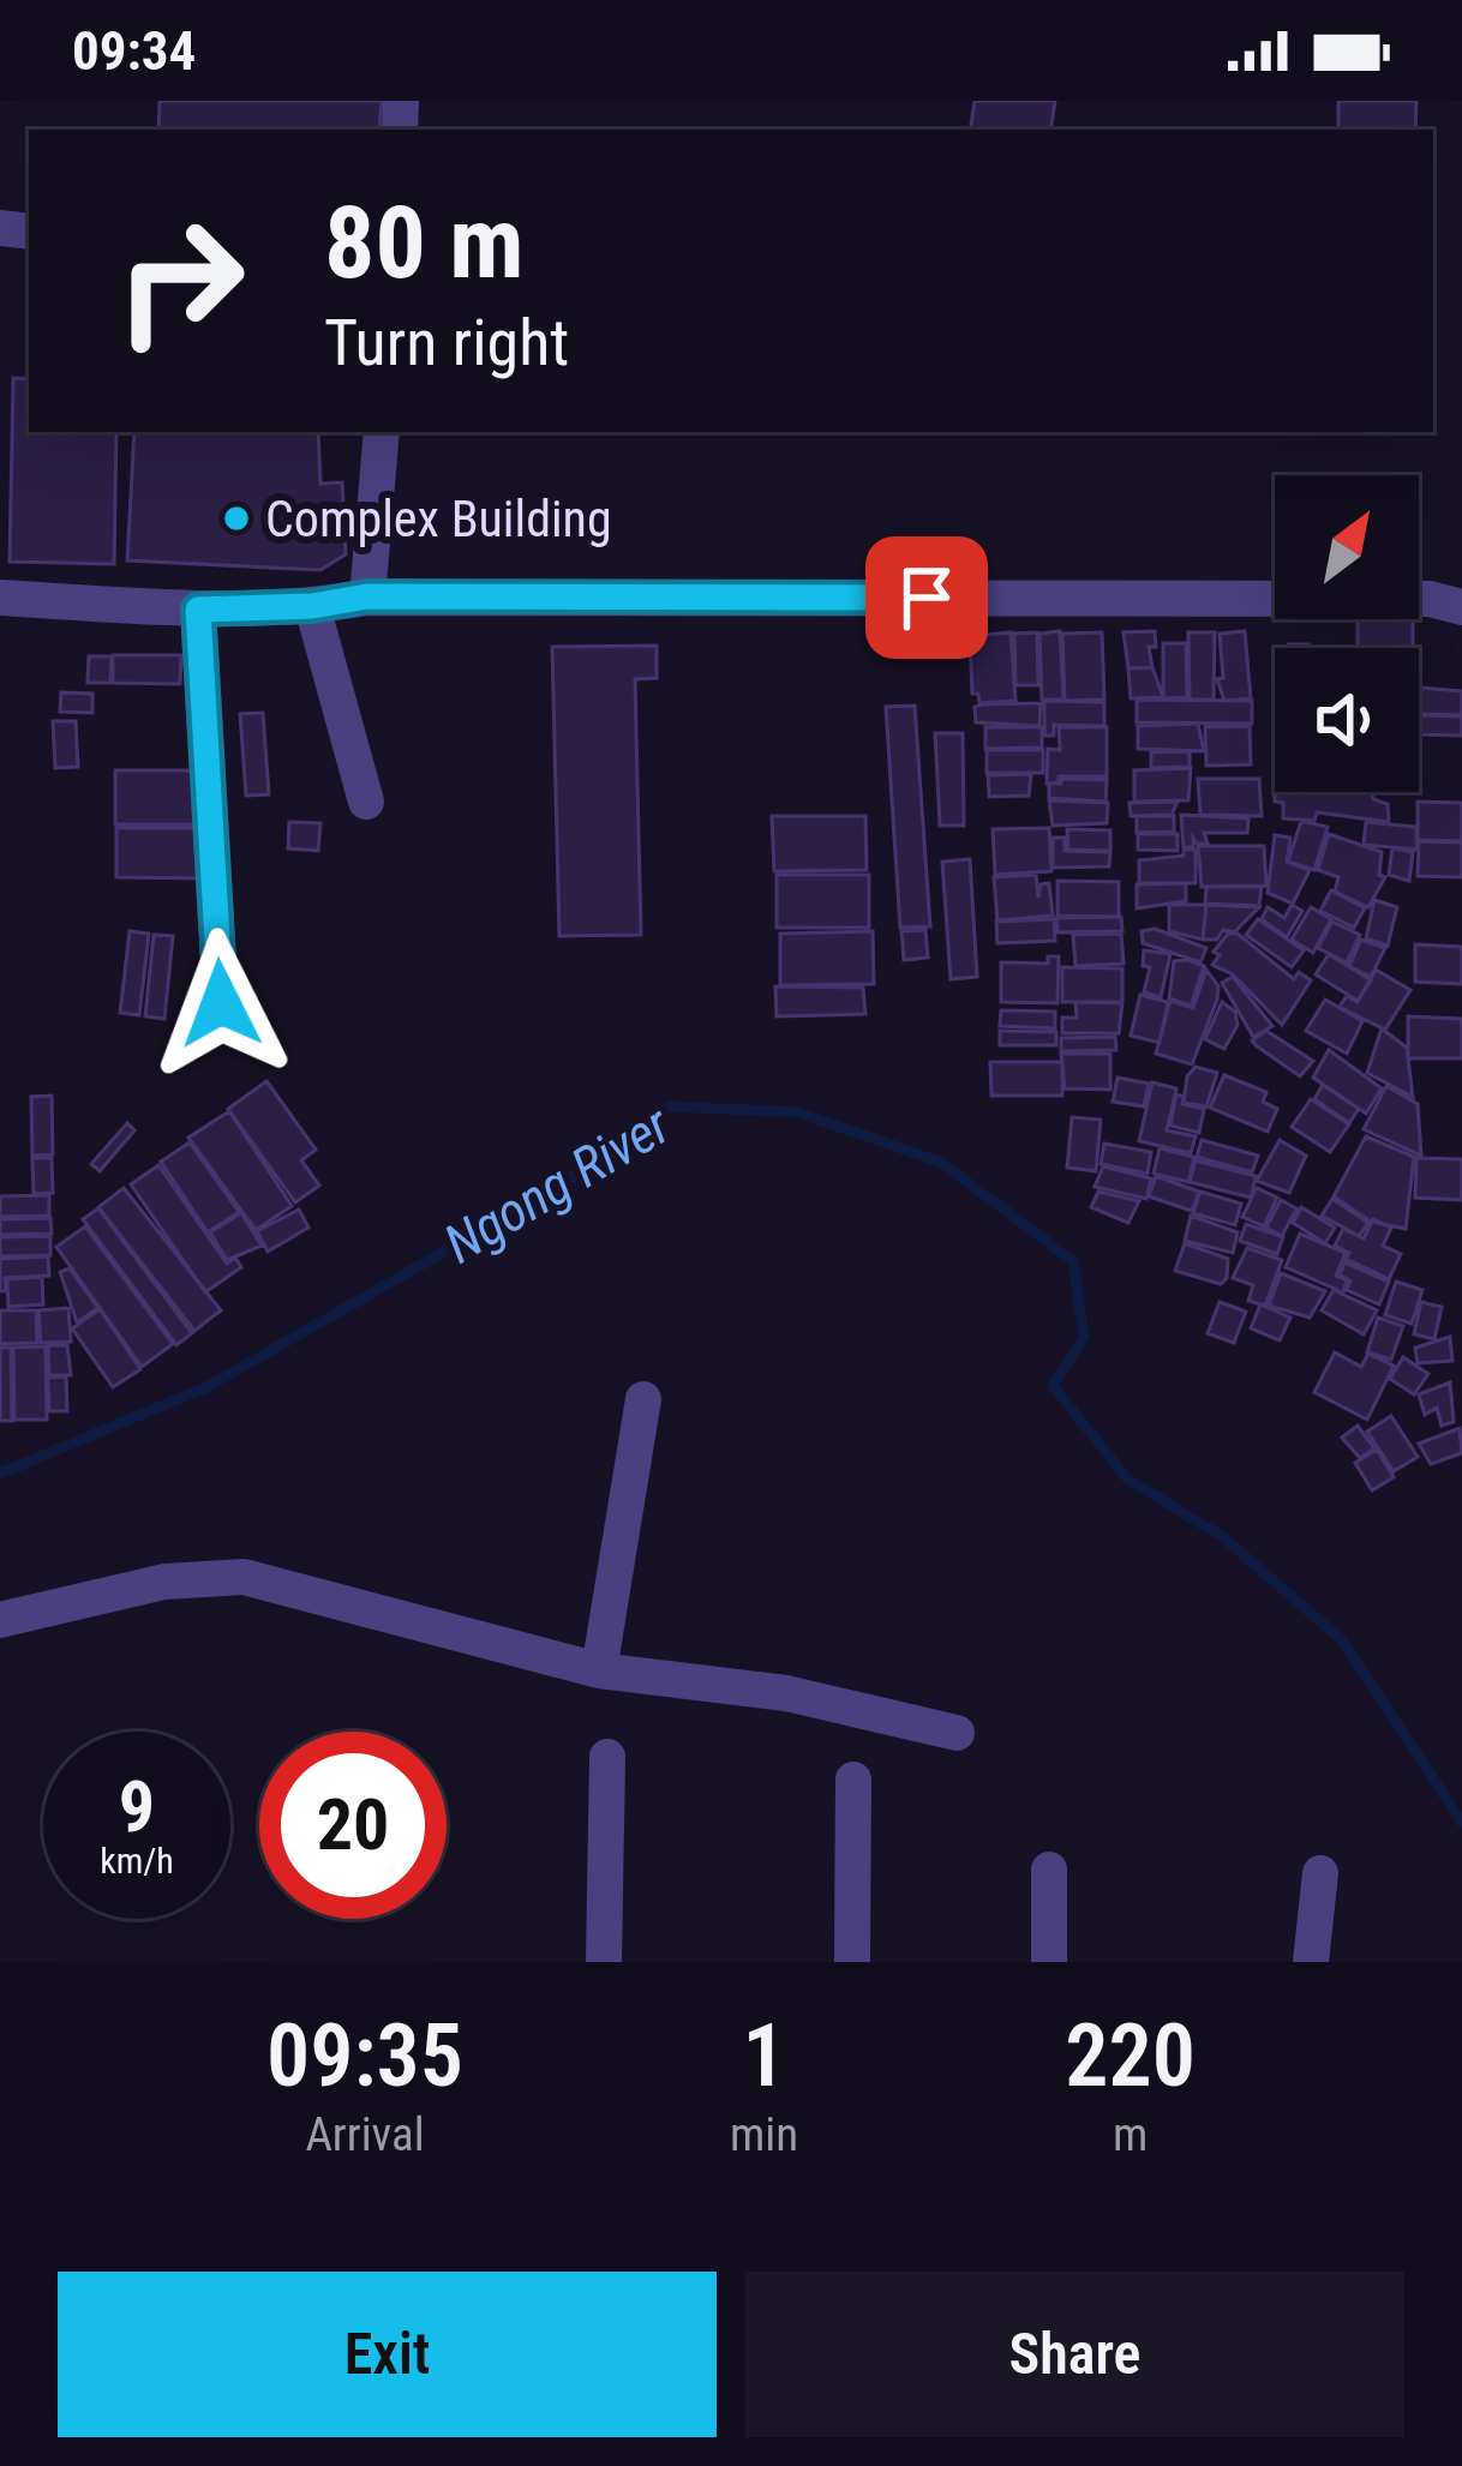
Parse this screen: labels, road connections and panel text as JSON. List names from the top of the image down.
{
  "water": ["Ngong River"],
  "places": ["Complex Building"],
  "north": "top right",
  "page": {
    "status": "09:34",
    "turn": ["80 m", "Turn right"],
    "speed": "9 km/h",
    "limit": "20",
    "eta": [
      "09:35",
      "Arrival",
      "1",
      "min",
      "220",
      "m"
    ],
    "buttons": ["Exit", "Share"]
  }
}
